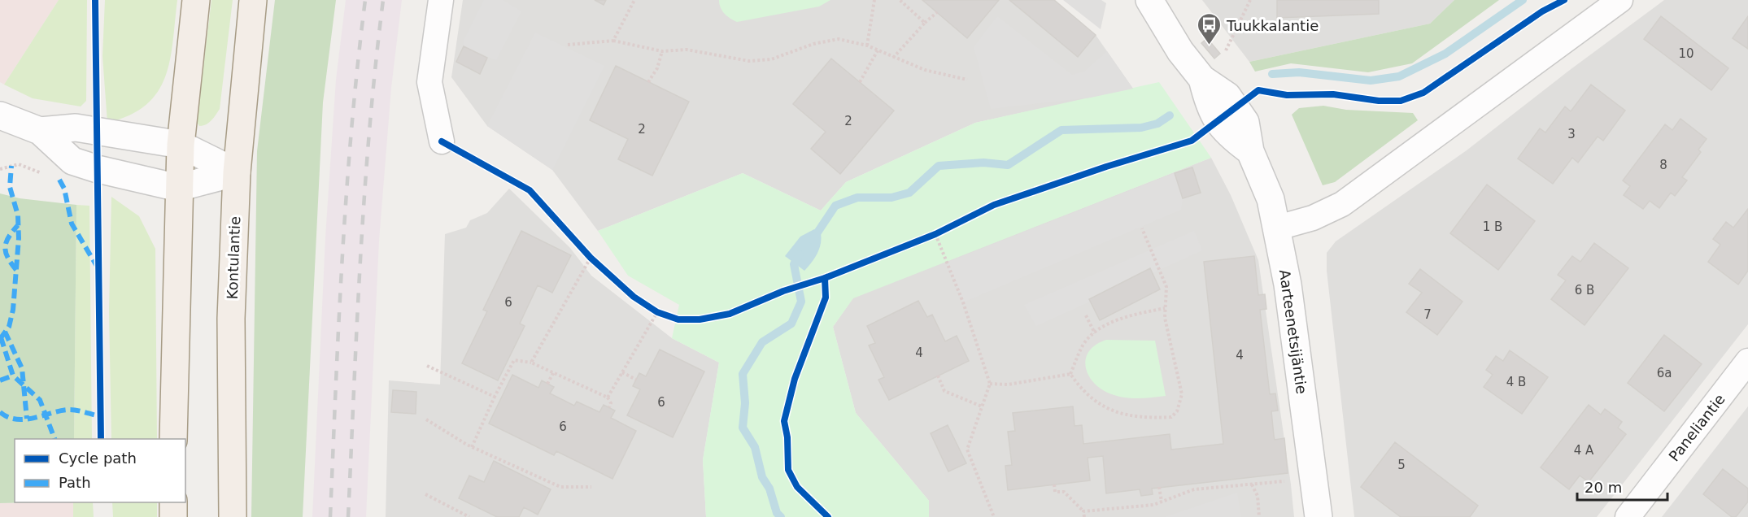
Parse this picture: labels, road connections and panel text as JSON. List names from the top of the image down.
{
  "streets": {
    "main road": ["Kontulantie"],
    "street": ["Aarteenetsijäntie", "Paneliantie"]
  },
  "places": {
    "bus stop": ["Tuukkalantie"]
  },
  "house_numbers": [
    "10",
    "2",
    "2",
    "3",
    "8",
    "1 B",
    "6 B",
    "6",
    "7",
    "4",
    "4",
    "6a",
    "4 B",
    "6",
    "6",
    "4 A",
    "5"
  ],
  "legend": ["Cycle path", "Path"],
  "scale_bar": "20 m"
}
